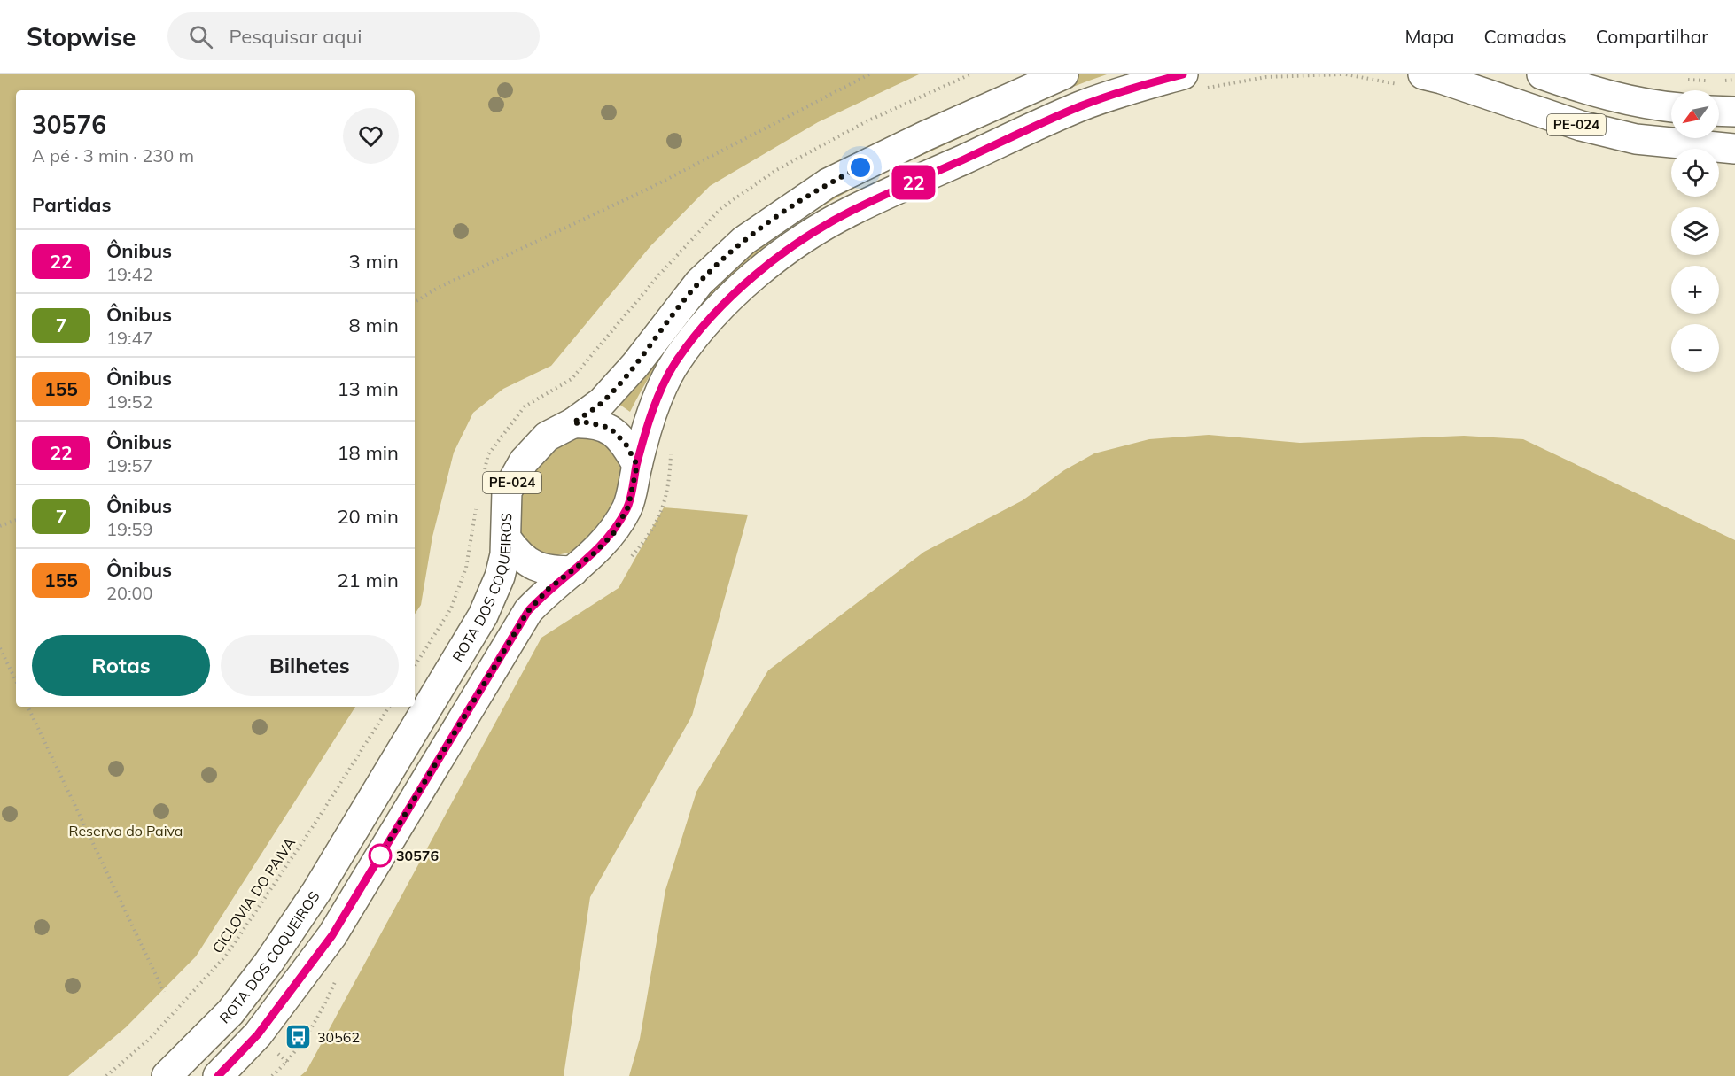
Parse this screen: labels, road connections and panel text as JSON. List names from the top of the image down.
{
  "streets": {
    "main road": ["PE-024", "ROTA DOS COQUEIROS"],
    "path": ["CICLOVIA DO PAIVA"]
  },
  "parks": ["Reserva do Paiva"],
  "places": {
    "other": ["30576"],
    "bus stop": ["30562"]
  },
  "lines": ["bus line 22"],
  "north": "bottom left",
  "page": {
    "header": "Stopwise",
    "search": "Pesquisar aqui",
    "nav": ["Mapa", "Camadas", "Compartilhar"],
    "on_map": "22",
    "map_buttons": ["+", "−"],
    "heading": [
      ["30576", "A pé · 3 min · 230 m"],
      "Partidas"
    ],
    "list": [
      {
        "mark": "22",
        "name": "Ônibus",
        "note": "19:42",
        "value": "3 min"
      },
      {
        "mark": "7",
        "name": "Ônibus",
        "note": "19:47",
        "value": "8 min"
      },
      {
        "mark": "155",
        "name": "Ônibus",
        "note": "19:52",
        "value": "13 min"
      },
      {
        "mark": "22",
        "name": "Ônibus",
        "note": "19:57",
        "value": "18 min"
      },
      {
        "mark": "7",
        "name": "Ônibus",
        "note": "19:59",
        "value": "20 min"
      },
      {
        "mark": "155",
        "name": "Ônibus",
        "note": "20:00",
        "value": "21 min"
      }
    ],
    "buttons": ["Rotas", "Bilhetes"]
  }
}
